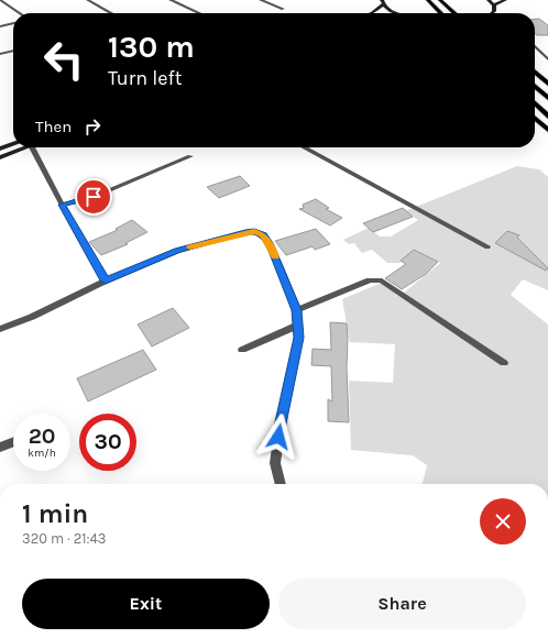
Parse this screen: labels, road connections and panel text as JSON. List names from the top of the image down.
{
  "page": {
    "turn": ["130 m", "Turn left"],
    "then": "Then",
    "speed": "20 km/h",
    "limit": "30",
    "heading": ["1 min", "320 m · 21:43"],
    "buttons": ["Exit", "Share"]
  }
}
